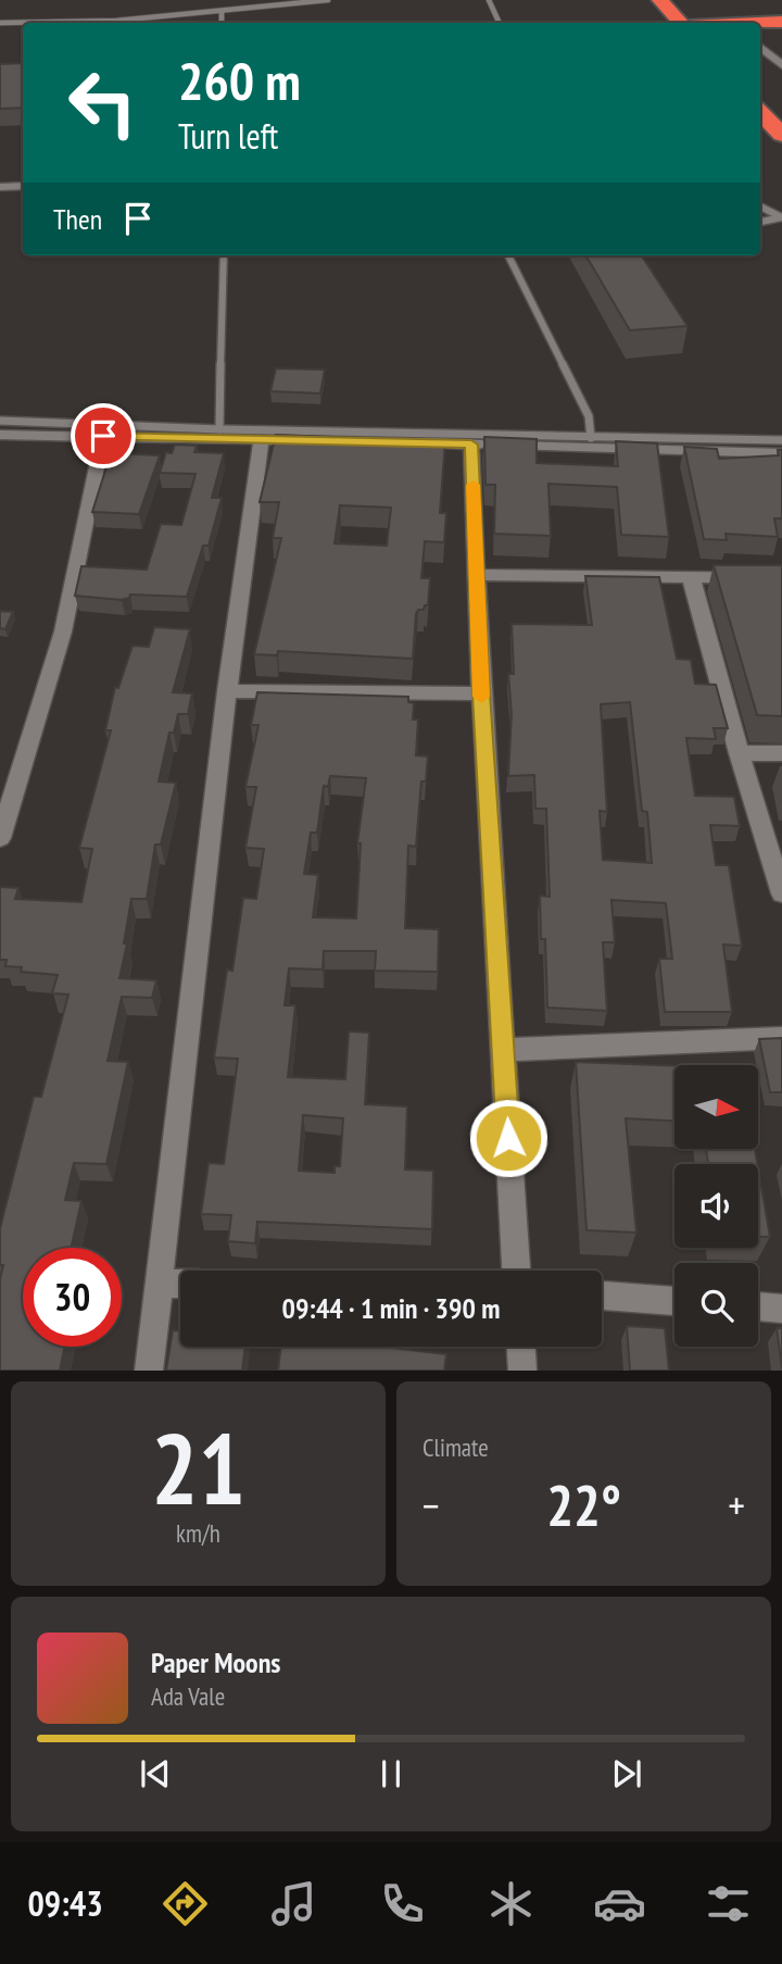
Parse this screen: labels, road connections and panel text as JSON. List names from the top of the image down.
{
  "north": "right",
  "page": {
    "turn": ["260 m", "Turn left"],
    "then": "Then",
    "limit": "30",
    "trip": "09:44 · 1 min · 390 m",
    "tile": [
      ["21", "km/h"],
      "Climate"
    ],
    "heat": ["−", "22°", "+"],
    "song": ["Paper Moons", "Ada Vale"],
    "tabs": "09:43"
  }
}
